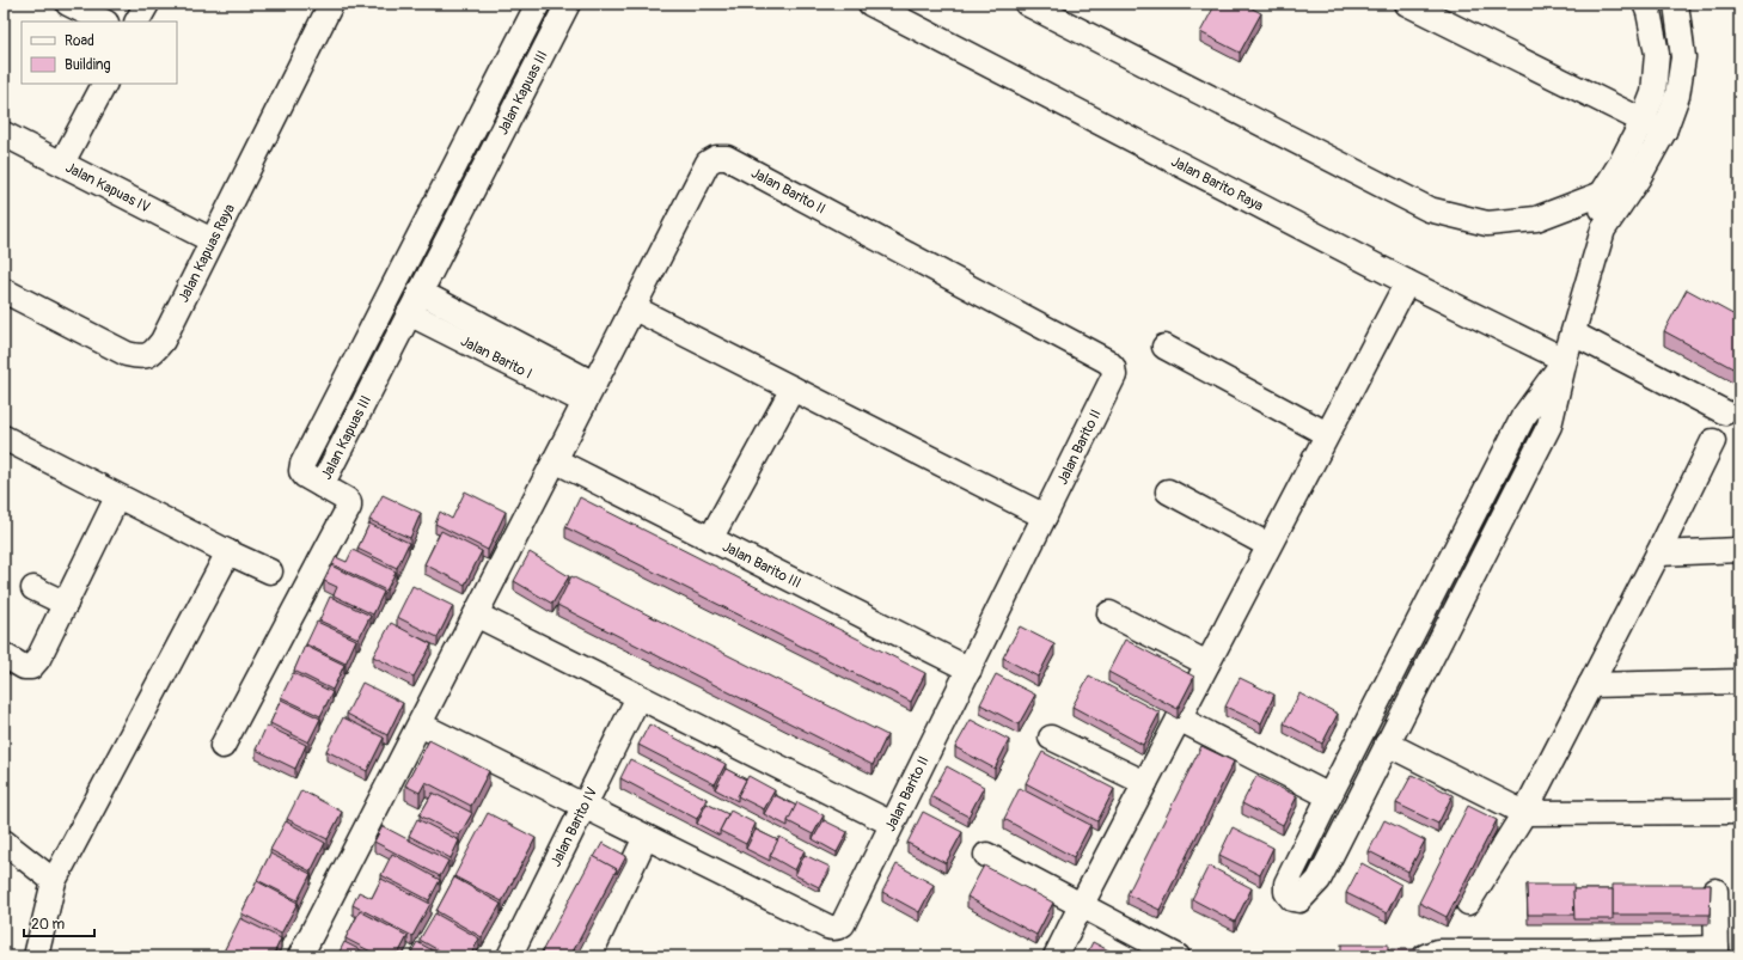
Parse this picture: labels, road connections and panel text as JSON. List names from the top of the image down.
{
  "streets": {
    "street": [
      "Jalan Kapuas III",
      "Jalan Barito Raya",
      "Jalan Kapuas IV",
      "Jalan Barito II",
      "Jalan Kapuas Raya",
      "Jalan Barito I",
      "Jalan Barito III",
      "Jalan Barito IV"
    ]
  },
  "crossings": [
    ["Jalan Kapuas III", "Jalan Barito I"],
    ["Jalan Kapuas IV", "Jalan Kapuas Raya"],
    ["Jalan Barito II", "Jalan Barito III"]
  ],
  "legend": ["Road", "Building"],
  "scale_bar": "20 m"
}
